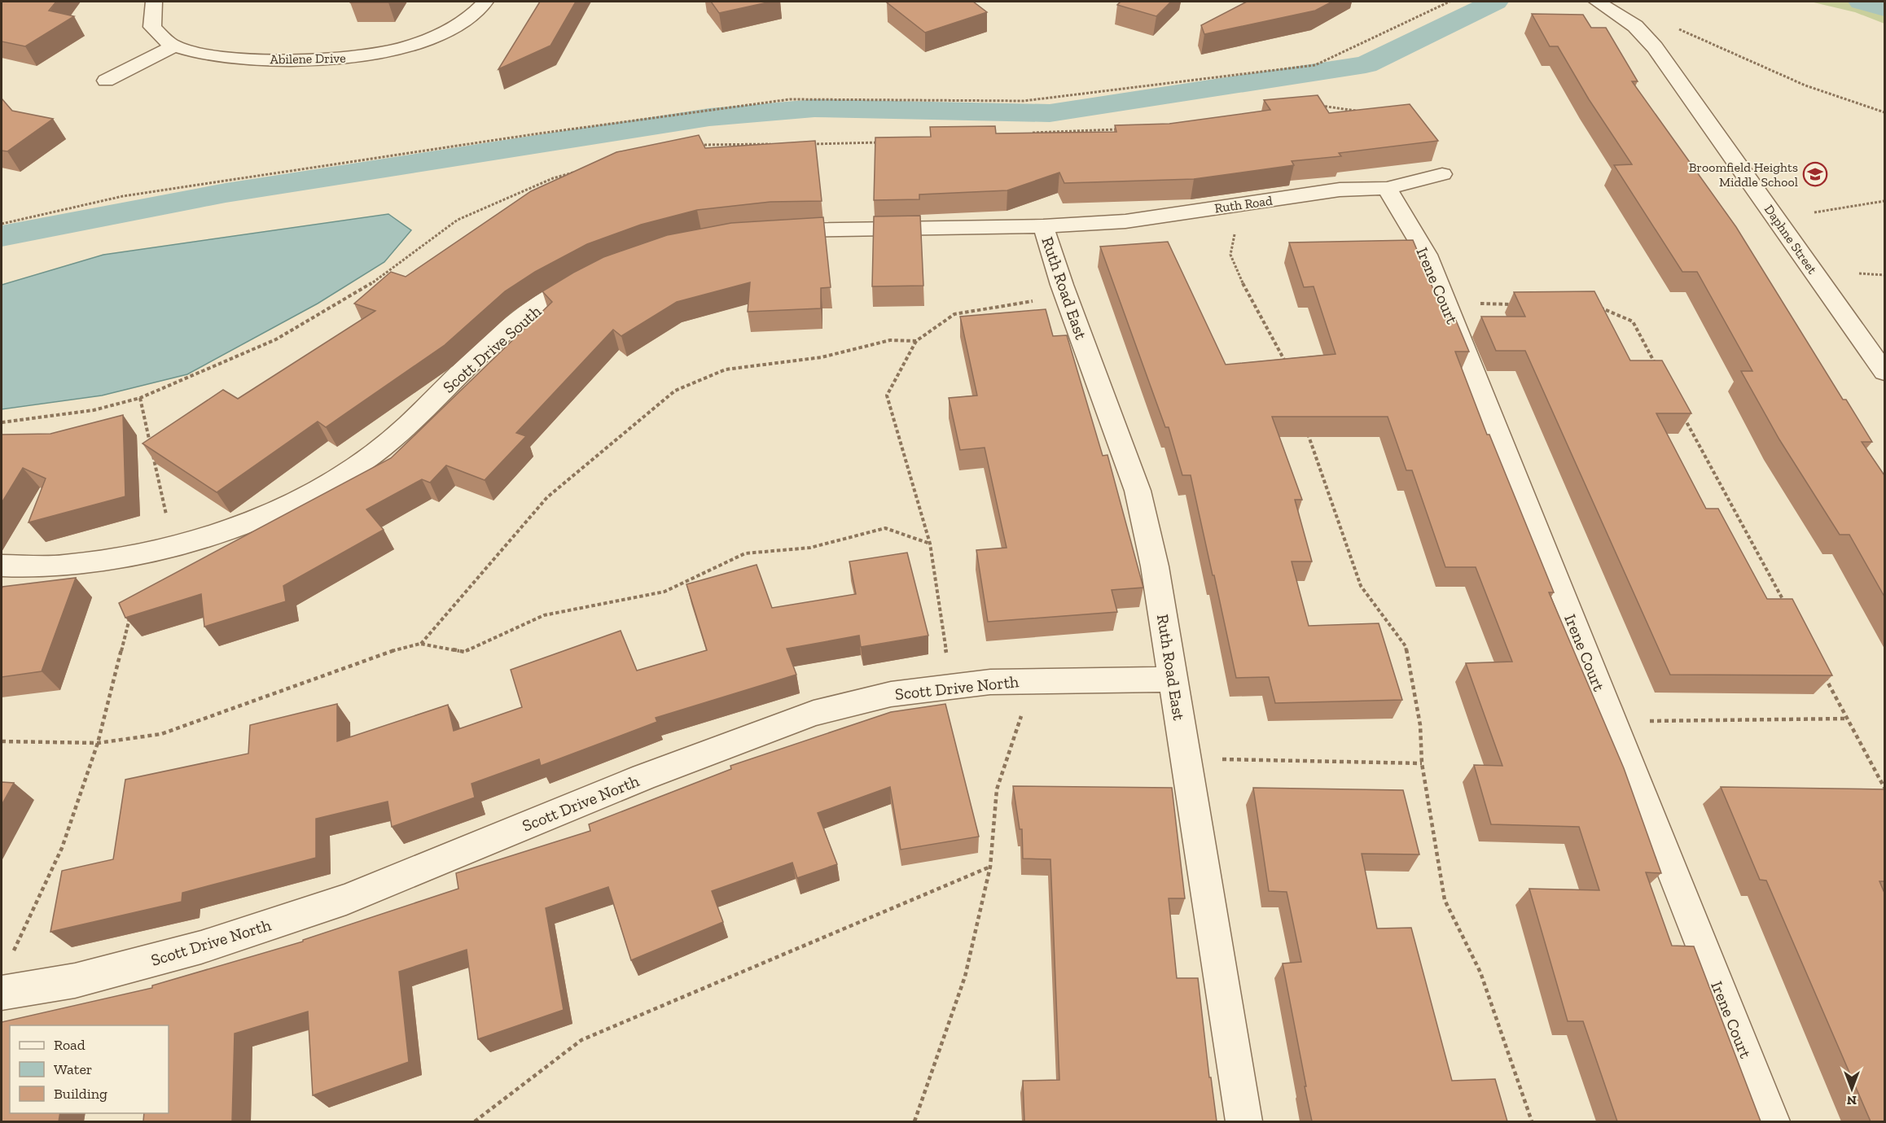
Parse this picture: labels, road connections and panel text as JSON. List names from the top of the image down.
{
  "streets": {
    "street": [
      "Abilene Drive",
      "Ruth Road",
      "Daphne Street",
      "Irene Court",
      "Ruth Road East",
      "Scott Drive South",
      "Scott Drive North"
    ]
  },
  "crossings": [
    ["Ruth Road", "Irene Court"],
    ["Ruth Road", "Ruth Road East"],
    ["Ruth Road East", "Scott Drive North"]
  ],
  "places": {
    "school or university": ["Broomfield Heights Middle School"]
  },
  "legend": ["Road", "Water", "Building"],
  "north": "bottom"
}
